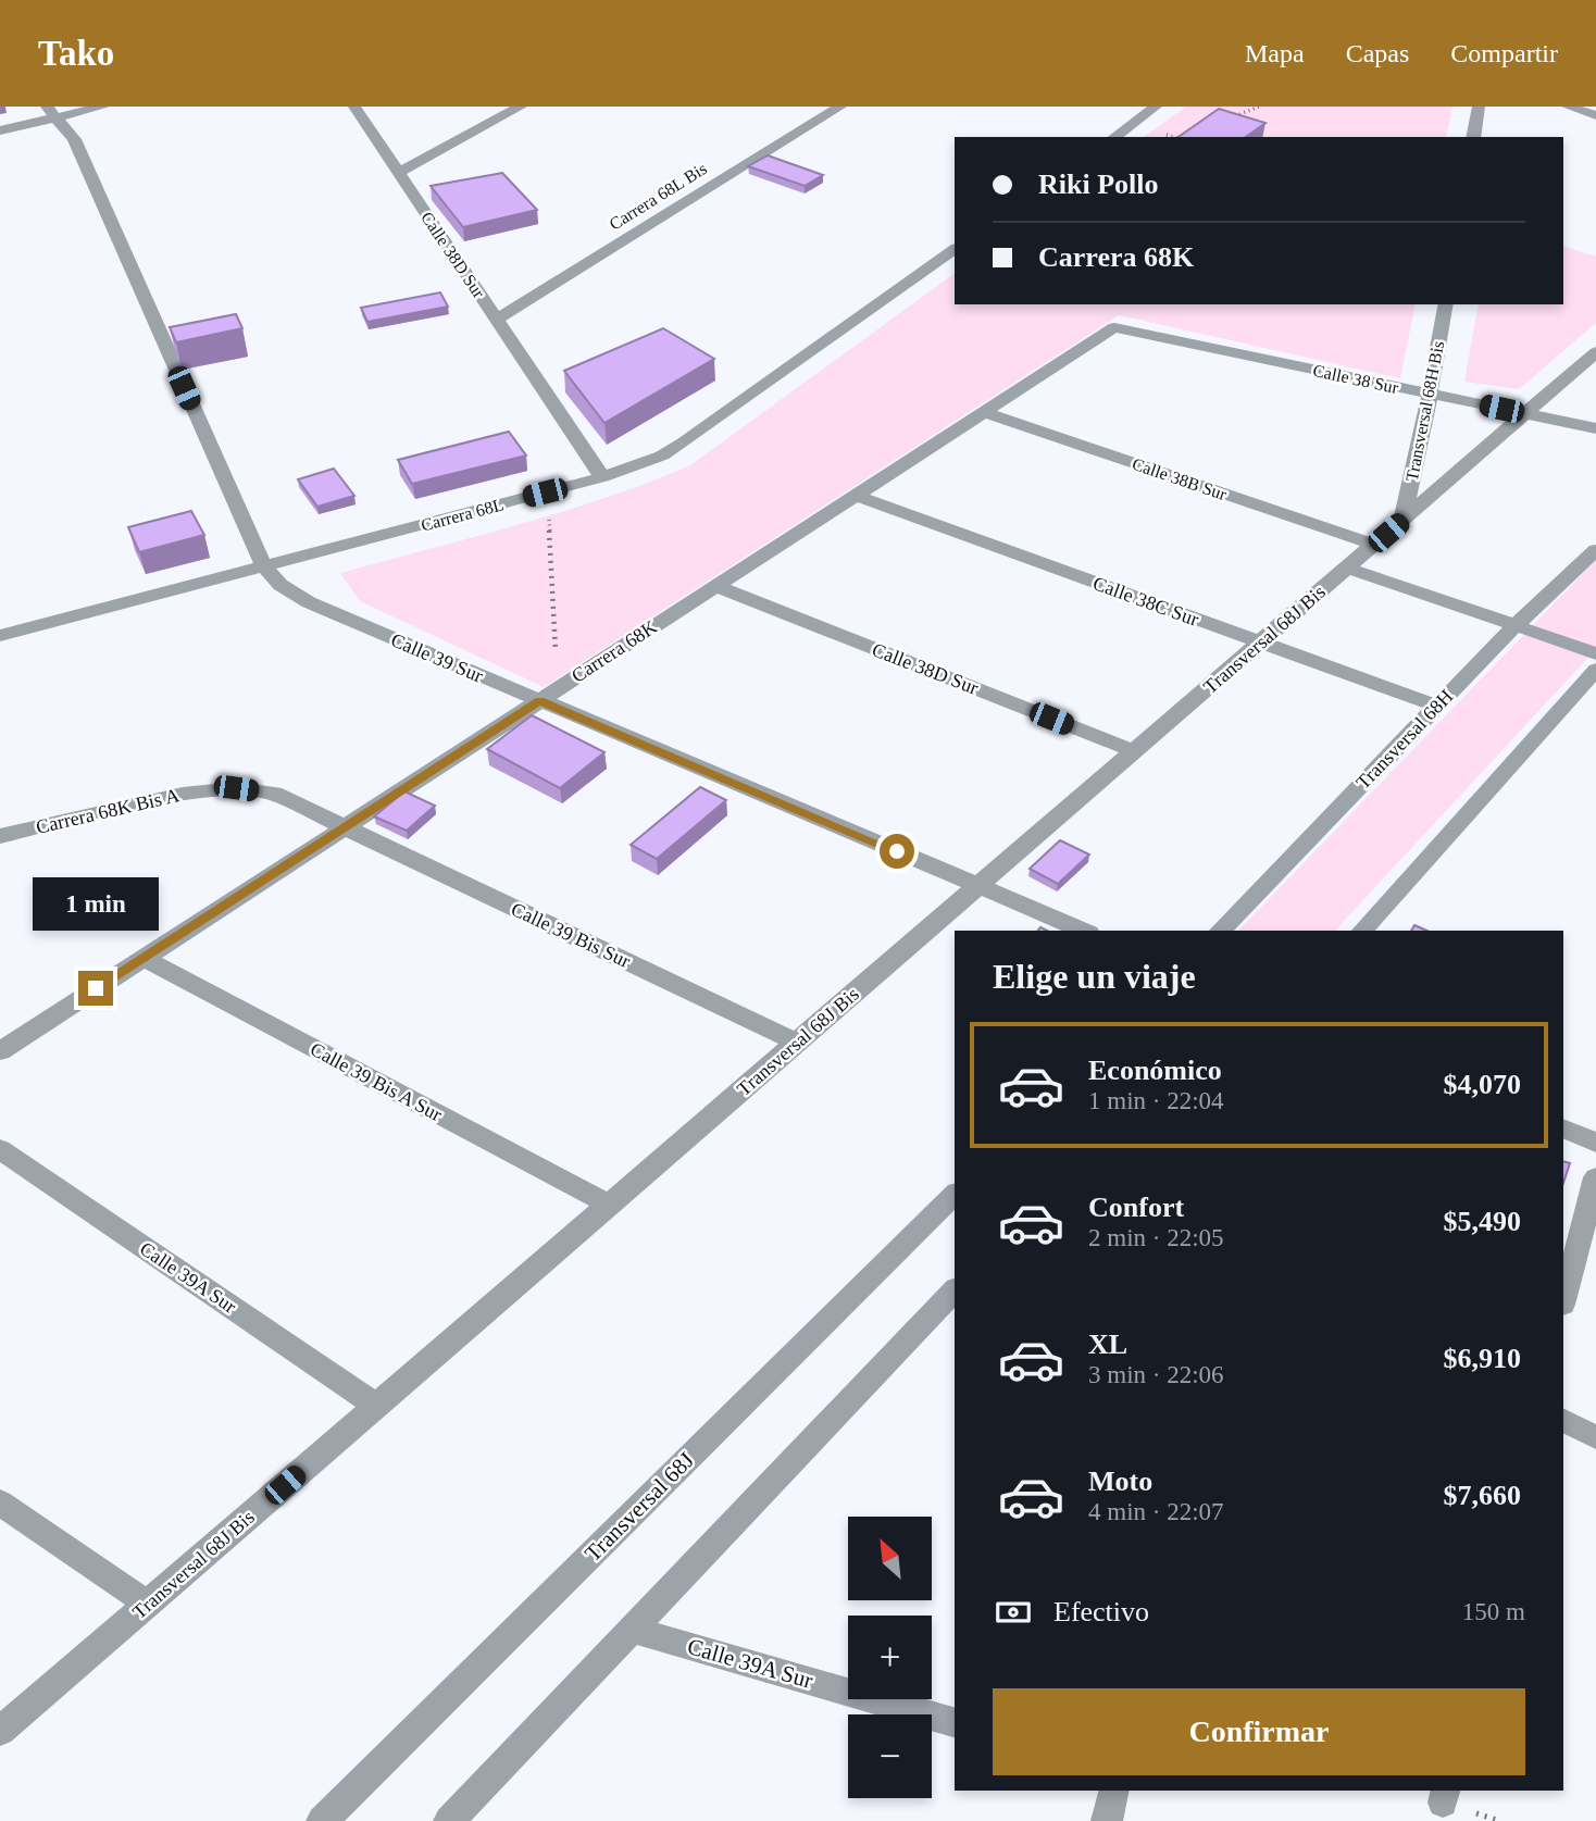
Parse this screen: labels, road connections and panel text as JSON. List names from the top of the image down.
{
  "streets": {
    "street": [
      "Carrera 68L Bis",
      "Calle 38D Sur",
      "Calle 38 Sur",
      "Transversal 68H Bis",
      "Calle 38B Sur",
      "Carrera 68L",
      "Calle 38C Sur",
      "Transversal 68J Bis",
      "Carrera 68K",
      "Calle 39 Sur",
      "Transversal 68H",
      "Carrera 68K Bis A",
      "Calle 39 Bis Sur",
      "Calle 39 Bis A Sur",
      "Calle 39A Sur",
      "Transversal 68J"
    ]
  },
  "crossings": [
    ["Carrera 68L Bis", "Calle 38D Sur"],
    ["Calle 38D Sur", "Carrera 68L"],
    ["Calle 38D Sur", "Transversal 68J Bis"],
    ["Calle 38D Sur", "Carrera 68K"],
    ["Calle 38 Sur", "Transversal 68H Bis"],
    ["Calle 38 Sur", "Transversal 68J Bis"],
    ["Calle 38 Sur", "Carrera 68K"],
    ["Transversal 68H Bis", "Transversal 68J Bis"],
    ["Calle 38B Sur", "Transversal 68J Bis"],
    ["Calle 38B Sur", "Carrera 68K"],
    ["Carrera 68L", "Calle 39 Sur"],
    ["Calle 38C Sur", "Transversal 68J Bis"],
    ["Calle 38C Sur", "Carrera 68K"],
    ["Calle 38C Sur", "Transversal 68H"],
    ["Transversal 68J Bis", "Calle 39 Sur"],
    ["Transversal 68J Bis", "Calle 39 Bis Sur"],
    ["Transversal 68J Bis", "Calle 39 Bis A Sur"],
    ["Transversal 68J Bis", "Calle 39A Sur"],
    ["Carrera 68K", "Calle 39 Sur"],
    ["Carrera 68K", "Carrera 68K Bis A"],
    ["Carrera 68K", "Calle 39 Bis Sur"],
    ["Carrera 68K", "Calle 39 Bis A Sur"],
    ["Carrera 68K Bis A", "Calle 39 Bis Sur"]
  ],
  "north": "top left",
  "page": {
    "header": "Tako",
    "nav": ["Mapa", "Capas", "Compartir"],
    "banner": ["Riki Pollo", "Carrera 68K"],
    "bubble": "1 min",
    "heading": "Elige un viaje",
    "list": [
      {
        "name": "Económico",
        "note": "1 min · 22:04",
        "value": "$4,070"
      },
      {
        "name": "Confort",
        "note": "2 min · 22:05",
        "value": "$5,490"
      },
      {
        "name": "XL",
        "note": "3 min · 22:06",
        "value": "$6,910"
      },
      {
        "name": "Moto",
        "note": "4 min · 22:07",
        "value": "$7,660"
      }
    ],
    "map_buttons": ["+", "−"],
    "pay": ["Efectivo", "150 m"],
    "buttons": "Confirmar"
  }
}
